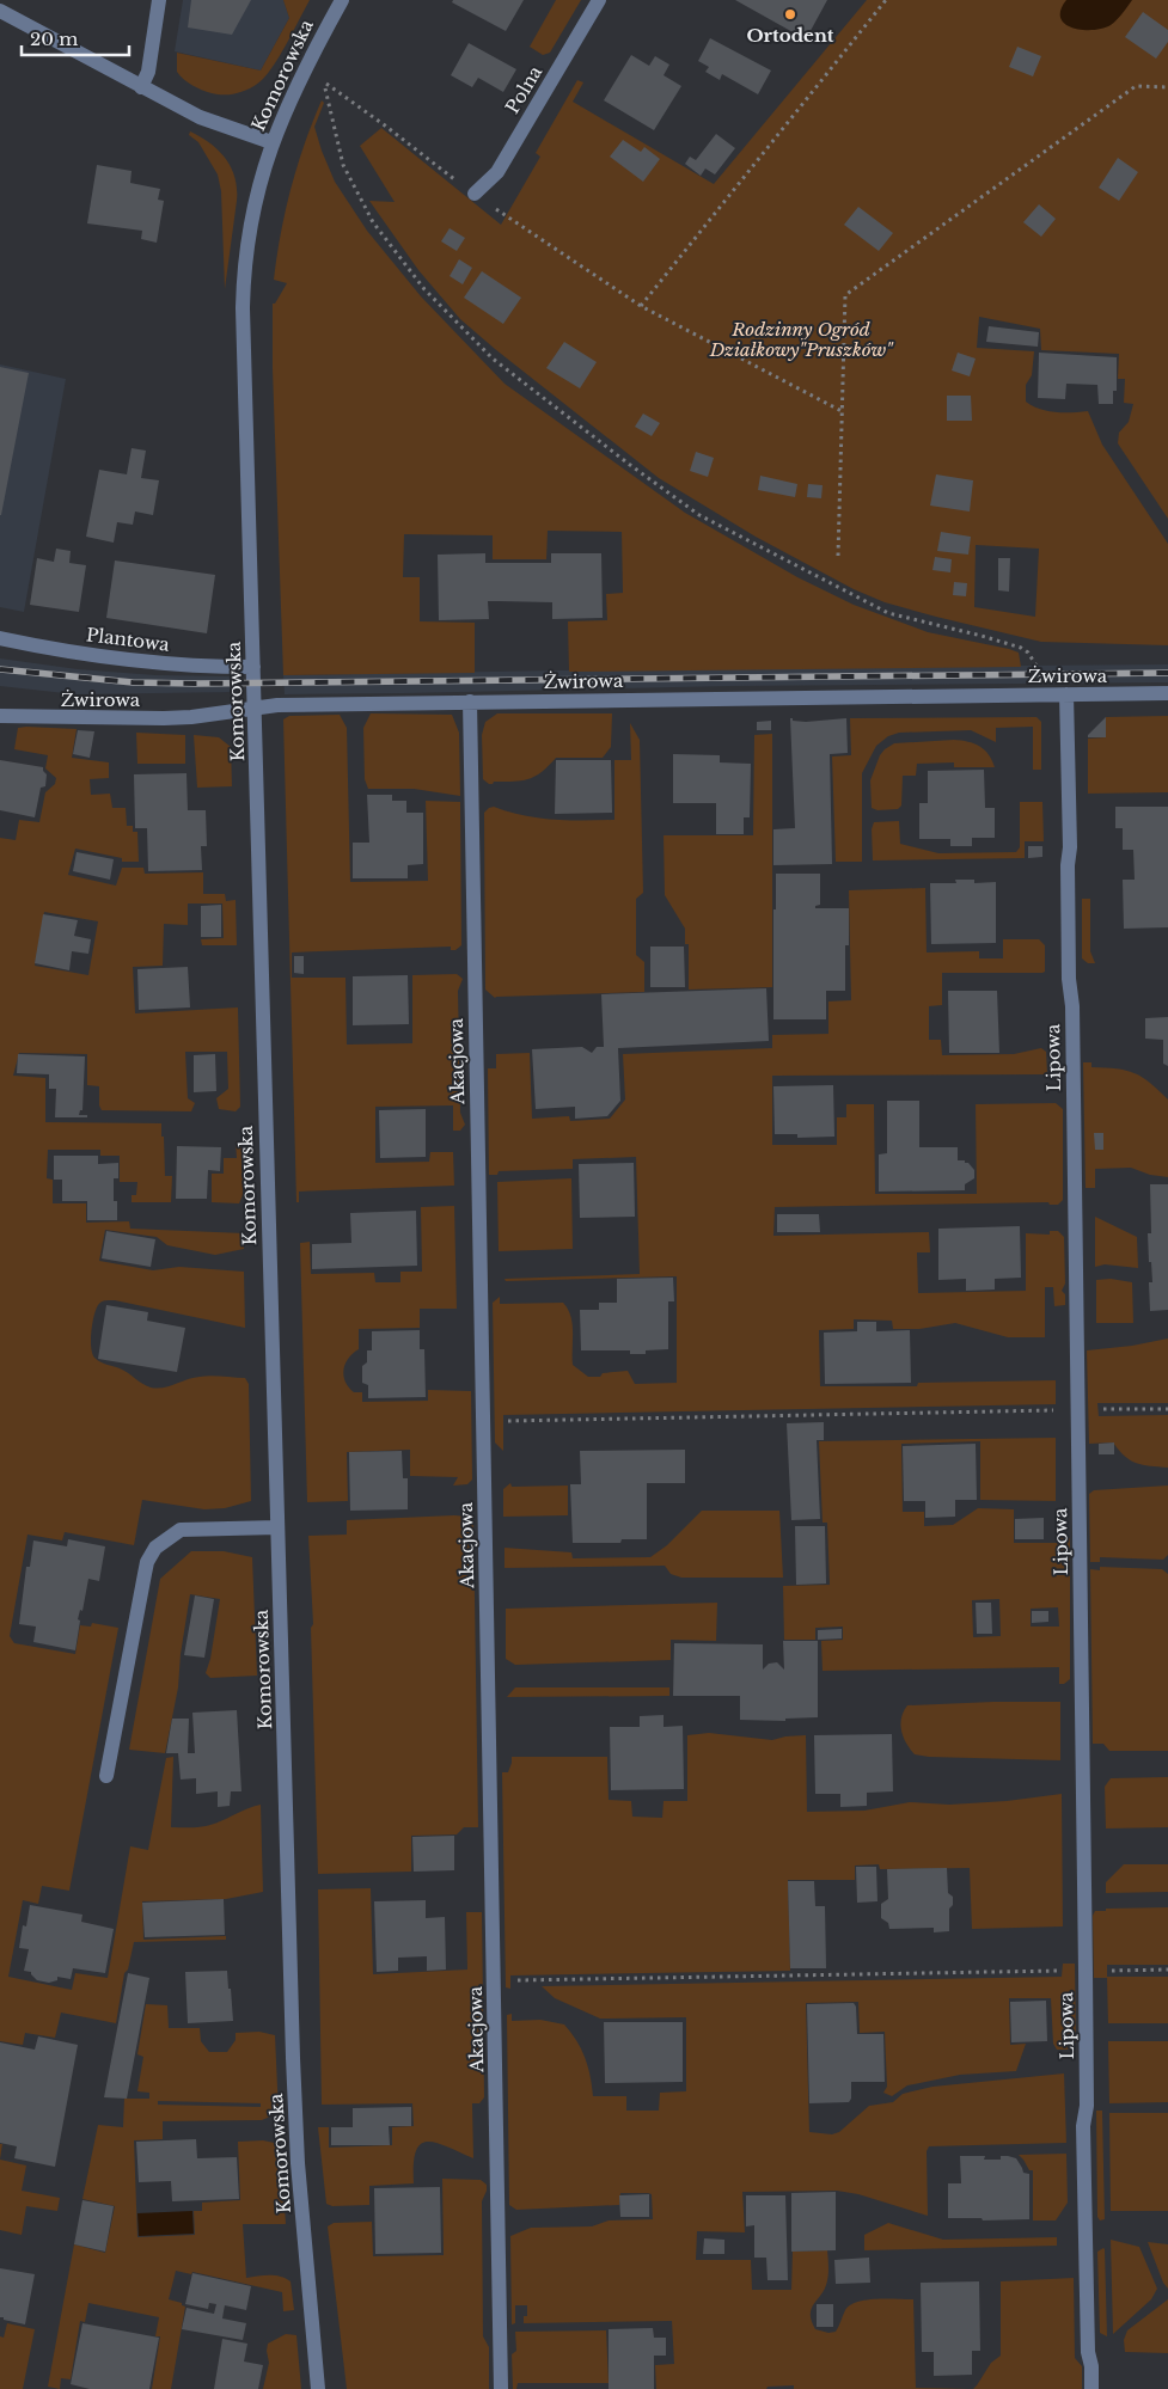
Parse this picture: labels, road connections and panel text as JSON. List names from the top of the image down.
{
  "streets": {
    "street": [
      "Komorowska",
      "Polna",
      "Plantowa",
      "Żwirowa",
      "Lipowa",
      "Akacjowa"
    ]
  },
  "crossings": [
    ["Komorowska", "Plantowa"],
    ["Komorowska", "Żwirowa"],
    ["Żwirowa", "Lipowa"],
    ["Żwirowa", "Akacjowa"]
  ],
  "parks": ["Rodzinny Ogród Działkowy\"Pruszków\""],
  "places": ["Ortodent"],
  "scale_bar": "20 m"
}
